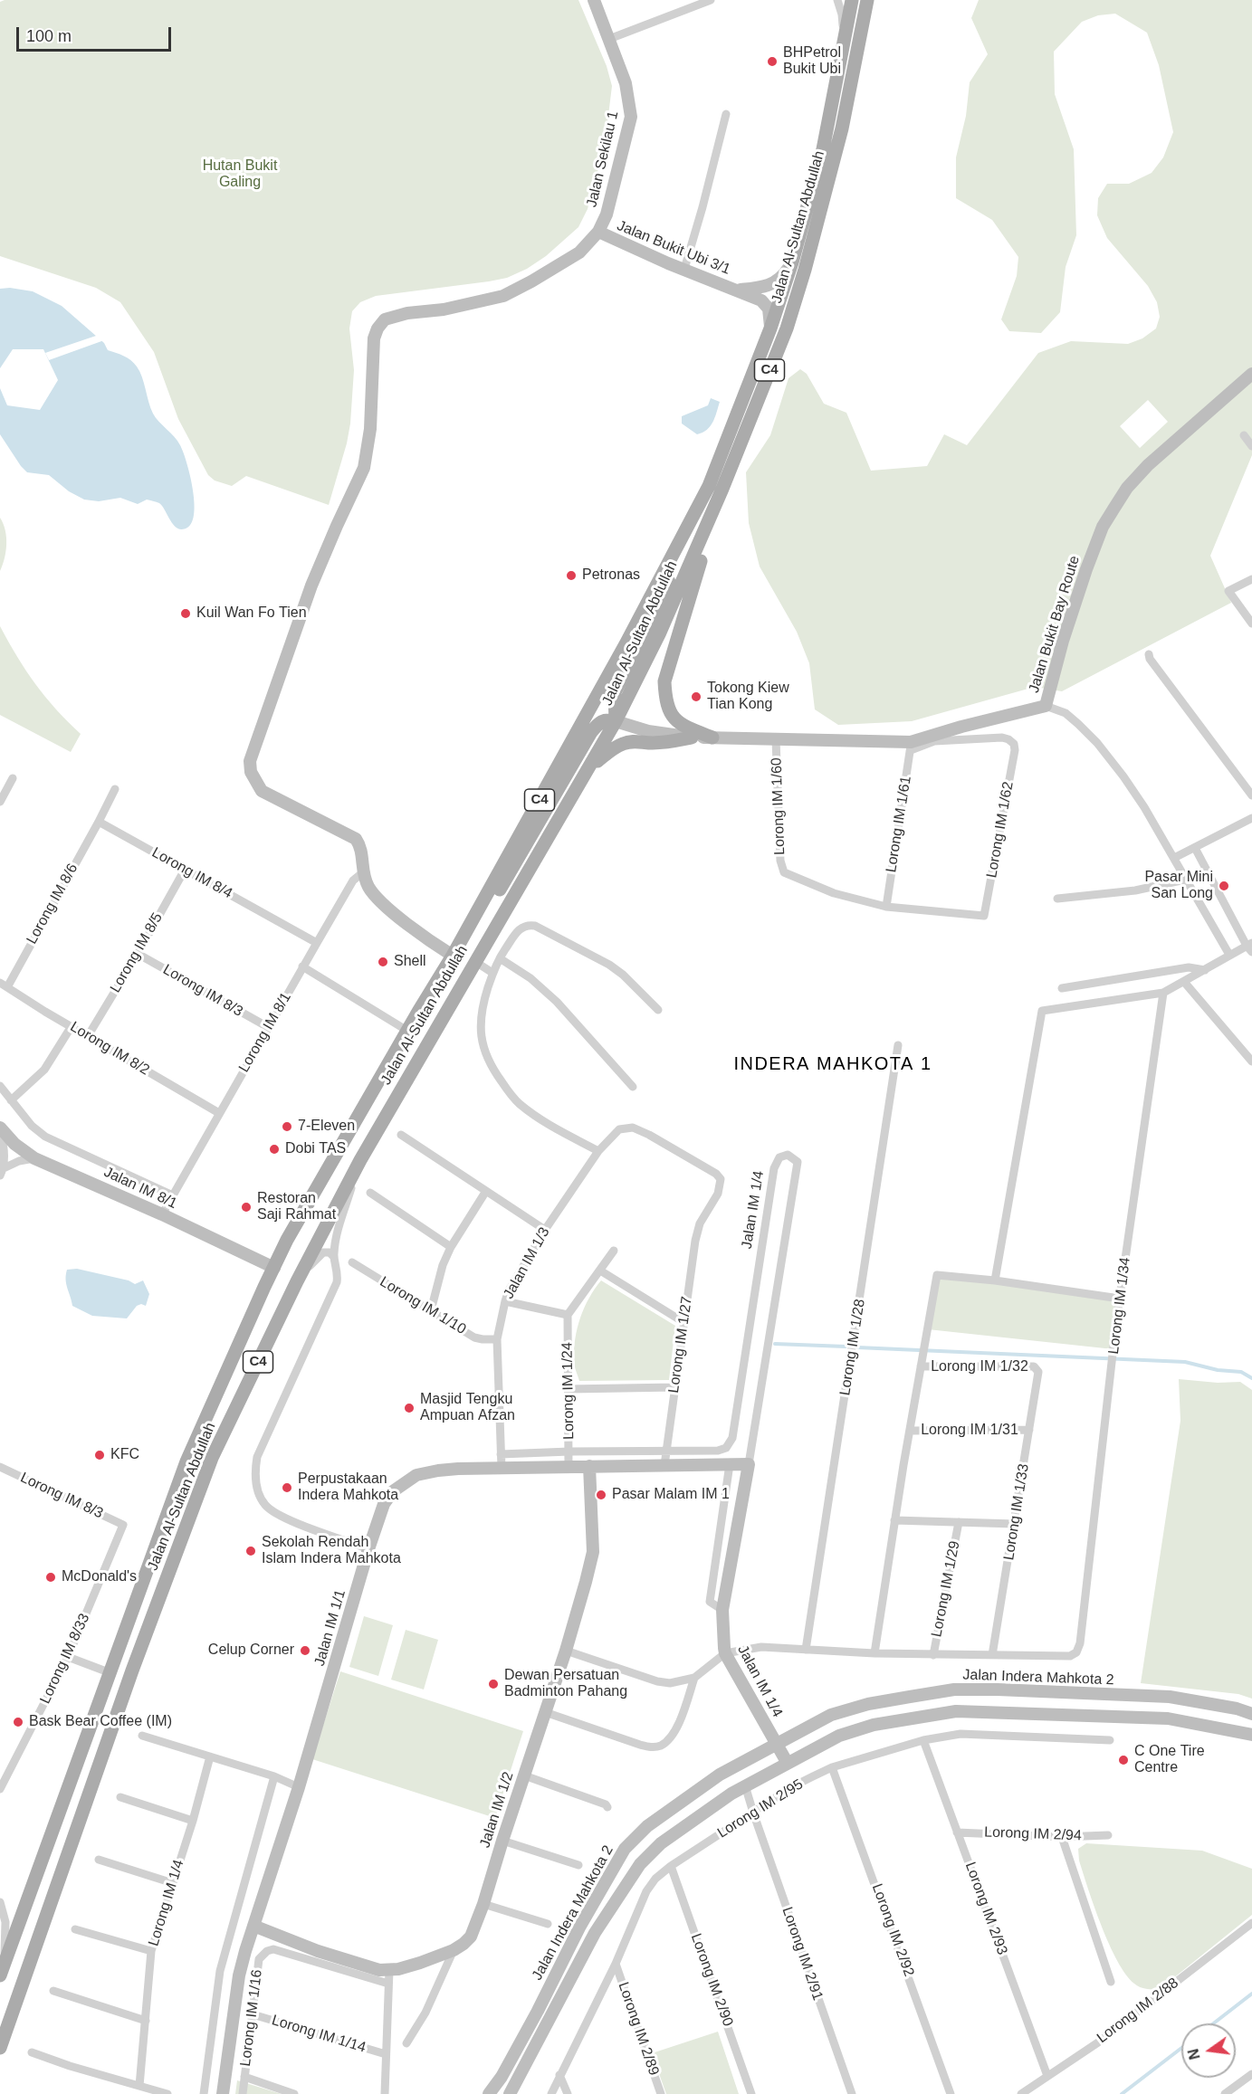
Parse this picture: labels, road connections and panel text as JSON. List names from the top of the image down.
{
  "streets": {
    "main road": ["Jalan Al-Sultan Abdullah", "C4"],
    "street": [
      "Jalan Sekilau 1",
      "Jalan Bukit Ubi 3/1",
      "Jalan Bukit Bay Route",
      "Lorong IM 1/60",
      "Lorong IM 1/61",
      "Lorong IM 1/62",
      "Lorong IM 8/4",
      "Lorong IM 8/6",
      "Lorong IM 8/5",
      "Lorong IM 8/3",
      "Lorong IM 8/1",
      "Lorong IM 8/2",
      "Jalan IM 8/1",
      "Jalan IM 1/4",
      "Jalan IM 1/3",
      "Lorong IM 1/10",
      "Lorong IM 1/34",
      "Lorong IM 1/27",
      "Lorong IM 1/28",
      "Lorong IM 1/32",
      "Lorong IM 1/24",
      "Lorong IM 1/31",
      "Lorong IM 1/33",
      "Lorong IM 1/29",
      "Jalan IM 1/1",
      "Lorong IM 8/33",
      "Jalan Indera Mahkota 2",
      "Lorong IM 2/95",
      "Jalan IM 1/2",
      "Lorong IM 2/94",
      "Lorong IM 1/4",
      "Lorong IM 2/93",
      "Lorong IM 2/92",
      "Lorong IM 2/91",
      "Lorong IM 2/90",
      "Lorong IM 2/88",
      "Lorong IM 1/16",
      "Lorong IM 2/89",
      "Lorong IM 1/14"
    ]
  },
  "crossings": [
    ["Jalan Sekilau 1", "Jalan Bukit Ubi 3/1"],
    ["Jalan Al-Sultan Abdullah", "Jalan Bukit Ubi 3/1"],
    ["Jalan Al-Sultan Abdullah", "Jalan Bukit Bay Route"],
    ["Jalan Al-Sultan Abdullah", "Jalan IM 8/1"],
    ["Jalan Bukit Bay Route", "Lorong IM 1/60"],
    ["Jalan Bukit Bay Route", "Lorong IM 1/61"],
    ["Jalan Bukit Bay Route", "Lorong IM 1/62"],
    ["Lorong IM 1/60", "Lorong IM 1/61"],
    ["Lorong IM 1/60", "Lorong IM 1/62"],
    ["Lorong IM 1/61", "Lorong IM 1/62"],
    ["Lorong IM 8/4", "Lorong IM 8/6"],
    ["Lorong IM 8/4", "Lorong IM 8/5"],
    ["Lorong IM 8/4", "Lorong IM 8/1"],
    ["Lorong IM 8/6", "Lorong IM 8/2"],
    ["Lorong IM 8/5", "Lorong IM 8/3"],
    ["Lorong IM 8/5", "Lorong IM 8/2"],
    ["Lorong IM 8/3", "Lorong IM 8/1"],
    ["Lorong IM 8/3", "Lorong IM 8/33"],
    ["Lorong IM 8/1", "Lorong IM 8/2"],
    ["Lorong IM 8/1", "Jalan IM 8/1"],
    ["Jalan IM 1/4", "Jalan IM 1/3"],
    ["Jalan IM 1/4", "Lorong IM 1/27"],
    ["Jalan IM 1/4", "Lorong IM 1/24"],
    ["Jalan IM 1/4", "Jalan IM 1/1"],
    ["Jalan IM 1/4", "Jalan Indera Mahkota 2"],
    ["Jalan IM 1/3", "Lorong IM 1/10"],
    ["Jalan IM 1/3", "Lorong IM 1/27"],
    ["Jalan IM 1/3", "Jalan IM 1/1"],
    ["Lorong IM 1/34", "Lorong IM 1/33"],
    ["Lorong IM 1/27", "Jalan IM 1/1"],
    ["Lorong IM 1/32", "Lorong IM 1/33"],
    ["Lorong IM 1/24", "Jalan IM 1/1"],
    ["Lorong IM 1/31", "Lorong IM 1/33"],
    ["Jalan IM 1/1", "Jalan IM 1/2"],
    ["Jalan Indera Mahkota 2", "Lorong IM 2/91"],
    ["Lorong IM 2/95", "Lorong IM 2/93"],
    ["Lorong IM 2/95", "Lorong IM 2/92"],
    ["Lorong IM 2/95", "Lorong IM 2/91"],
    ["Lorong IM 2/95", "Lorong IM 2/90"],
    ["Lorong IM 2/95", "Lorong IM 2/89"],
    ["Lorong IM 2/94", "Lorong IM 2/93"],
    ["Lorong IM 2/93", "Lorong IM 2/88"],
    ["Lorong IM 1/16", "Lorong IM 1/14"]
  ],
  "districts": ["INDERA MAHKOTA 1"],
  "parks": ["Hutan Bukit Galing"],
  "places": [
    "BHPetrol Bukit Ubi",
    "Petronas",
    "Kuil Wan Fo Tien",
    "Tokong Kiew Tian Kong",
    "Pasar Mini San Long",
    "Shell",
    "7-Eleven",
    "Dobi TAS",
    "Restoran Saji Rahmat",
    "Masjid Tengku Ampuan Afzan",
    "KFC",
    "Perpustakaan Indera Mahkota",
    "Pasar Malam IM 1",
    "Sekolah Rendah Islam Indera Mahkota",
    "McDonald's",
    "Celup Corner",
    "Dewan Persatuan Badminton Pahang",
    "Bask Bear Coffee (IM)",
    "C One Tire Centre"
  ],
  "scale_bar": "100 m",
  "north": "left"
}
